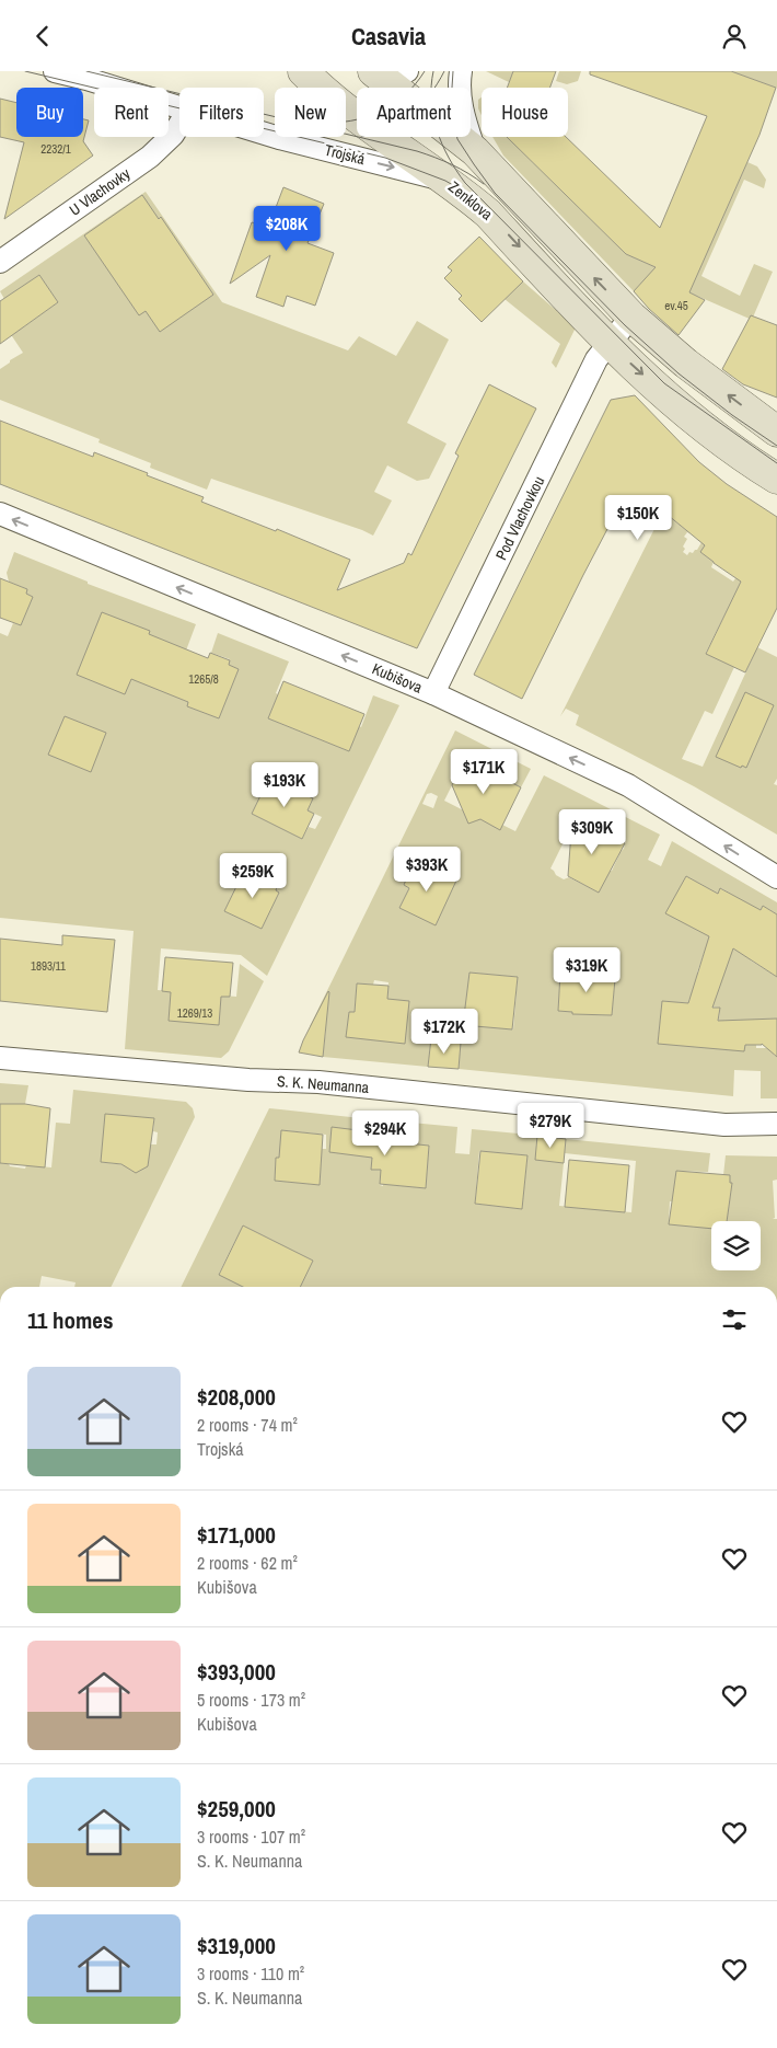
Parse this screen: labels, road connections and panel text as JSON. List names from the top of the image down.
{
  "streets": {
    "main road": ["Zenklova"],
    "street": [
      "Trojská",
      "U Vlachovky",
      "Pod Vlachovkou",
      "Kubišova",
      "S. K. Neumanna"
    ]
  },
  "crossings": [
    ["Trojská", "Zenklova"],
    ["Zenklova", "Pod Vlachovkou"],
    ["Pod Vlachovkou", "Kubišova"]
  ],
  "one_way": ["Trojská", "Kubišova"],
  "house_numbers": [
    "2232/1",
    "ev.45",
    "1265/8",
    "1893/11",
    "1269/13"
  ],
  "page": {
    "header": "Casavia",
    "chip": [
      "Buy",
      "Rent",
      "Filters",
      "New",
      "Apartment",
      "House"
    ],
    "price": [
      "$208K",
      "$150K",
      "$171K",
      "$193K",
      "$309K",
      "$393K",
      "$259K",
      "$319K",
      "$172K",
      "$279K",
      "$294K"
    ],
    "heading": "11 homes",
    "list": [
      {
        "name": "$208,000",
        "note": "2 rooms · 74 m² · Trojská"
      },
      {
        "name": "$171,000",
        "note": "2 rooms · 62 m² · Kubišova"
      },
      {
        "name": "$393,000",
        "note": "5 rooms · 173 m² · Kubišova"
      },
      {
        "name": "$259,000",
        "note": "3 rooms · 107 m² · S. K. Neumanna"
      },
      {
        "name": "$319,000",
        "note": "3 rooms · 110 m² · S. K. Neumanna"
      }
    ]
  }
}
